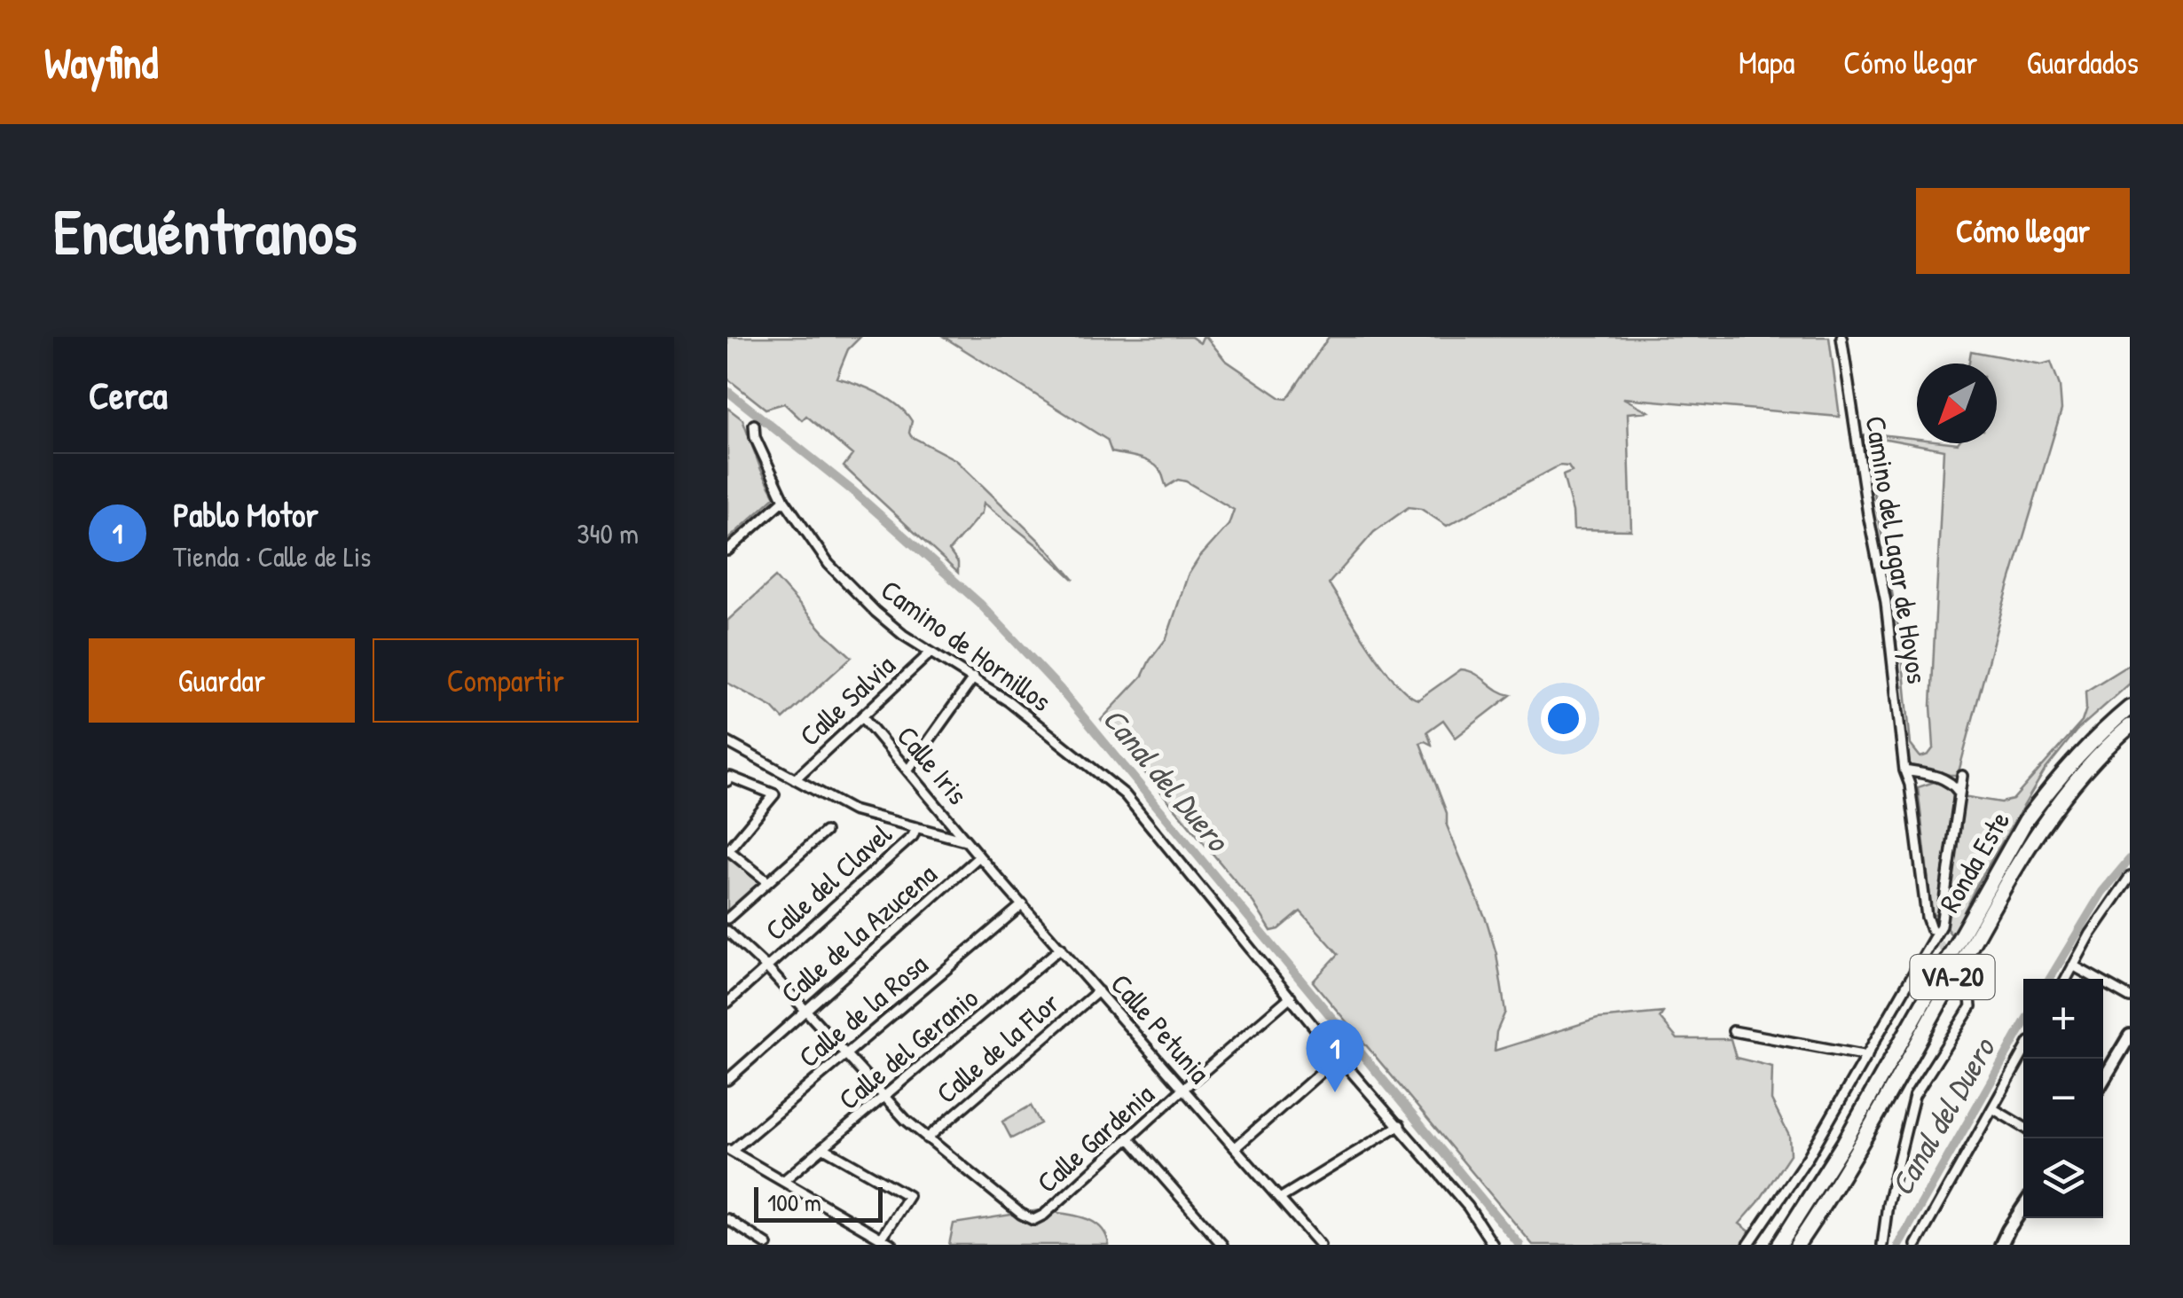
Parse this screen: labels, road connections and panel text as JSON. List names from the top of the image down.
{
  "streets": {
    "highway": ["Ronda Este", "VA-20"],
    "street": [
      "Camino del Lagar de Hoyos",
      "Camino de Hornillos",
      "Calle Salvia",
      "Calle Iris",
      "Calle del Clavel",
      "Calle de la Azucena",
      "Calle de la Rosa",
      "Calle Petunia",
      "Calle de la Flor",
      "Calle del Geranio",
      "Calle Gardenia"
    ]
  },
  "crossings": [
    ["Camino de Hornillos", "Calle Salvia"],
    ["Camino de Hornillos", "Calle Gardenia"],
    ["Calle Salvia", "Calle Iris"],
    ["Calle Iris", "Calle Petunia"],
    ["Calle del Clavel", "Calle Gardenia"],
    ["Calle de la Azucena", "Calle Petunia"],
    ["Calle de la Azucena", "Calle Gardenia"],
    ["Calle de la Rosa", "Calle Petunia"],
    ["Calle de la Rosa", "Calle Gardenia"],
    ["Calle Petunia", "Calle de la Flor"],
    ["Calle Petunia", "Calle del Geranio"],
    ["Calle Petunia", "Calle Gardenia"],
    ["Calle de la Flor", "Calle Gardenia"],
    ["Calle del Geranio", "Calle Gardenia"]
  ],
  "water": ["Canal del Duero"],
  "scale_bar": "100 m",
  "north": "bottom left",
  "page": {
    "header": "Wayfind",
    "nav": ["Mapa", "Cómo llegar", "Guardados"],
    "buttons": [
      "Cómo llegar",
      ["Guardar", "Compartir"]
    ],
    "title": "Encuéntranos",
    "heading": "Cerca",
    "list": [
      {
        "mark": "1",
        "name": "Pablo Motor",
        "note": "Tienda · Calle de Lis",
        "value": "340 m"
      }
    ],
    "map_buttons": ["+", "−"],
    "pins": "1",
    "scale": "100 m"
  }
}
